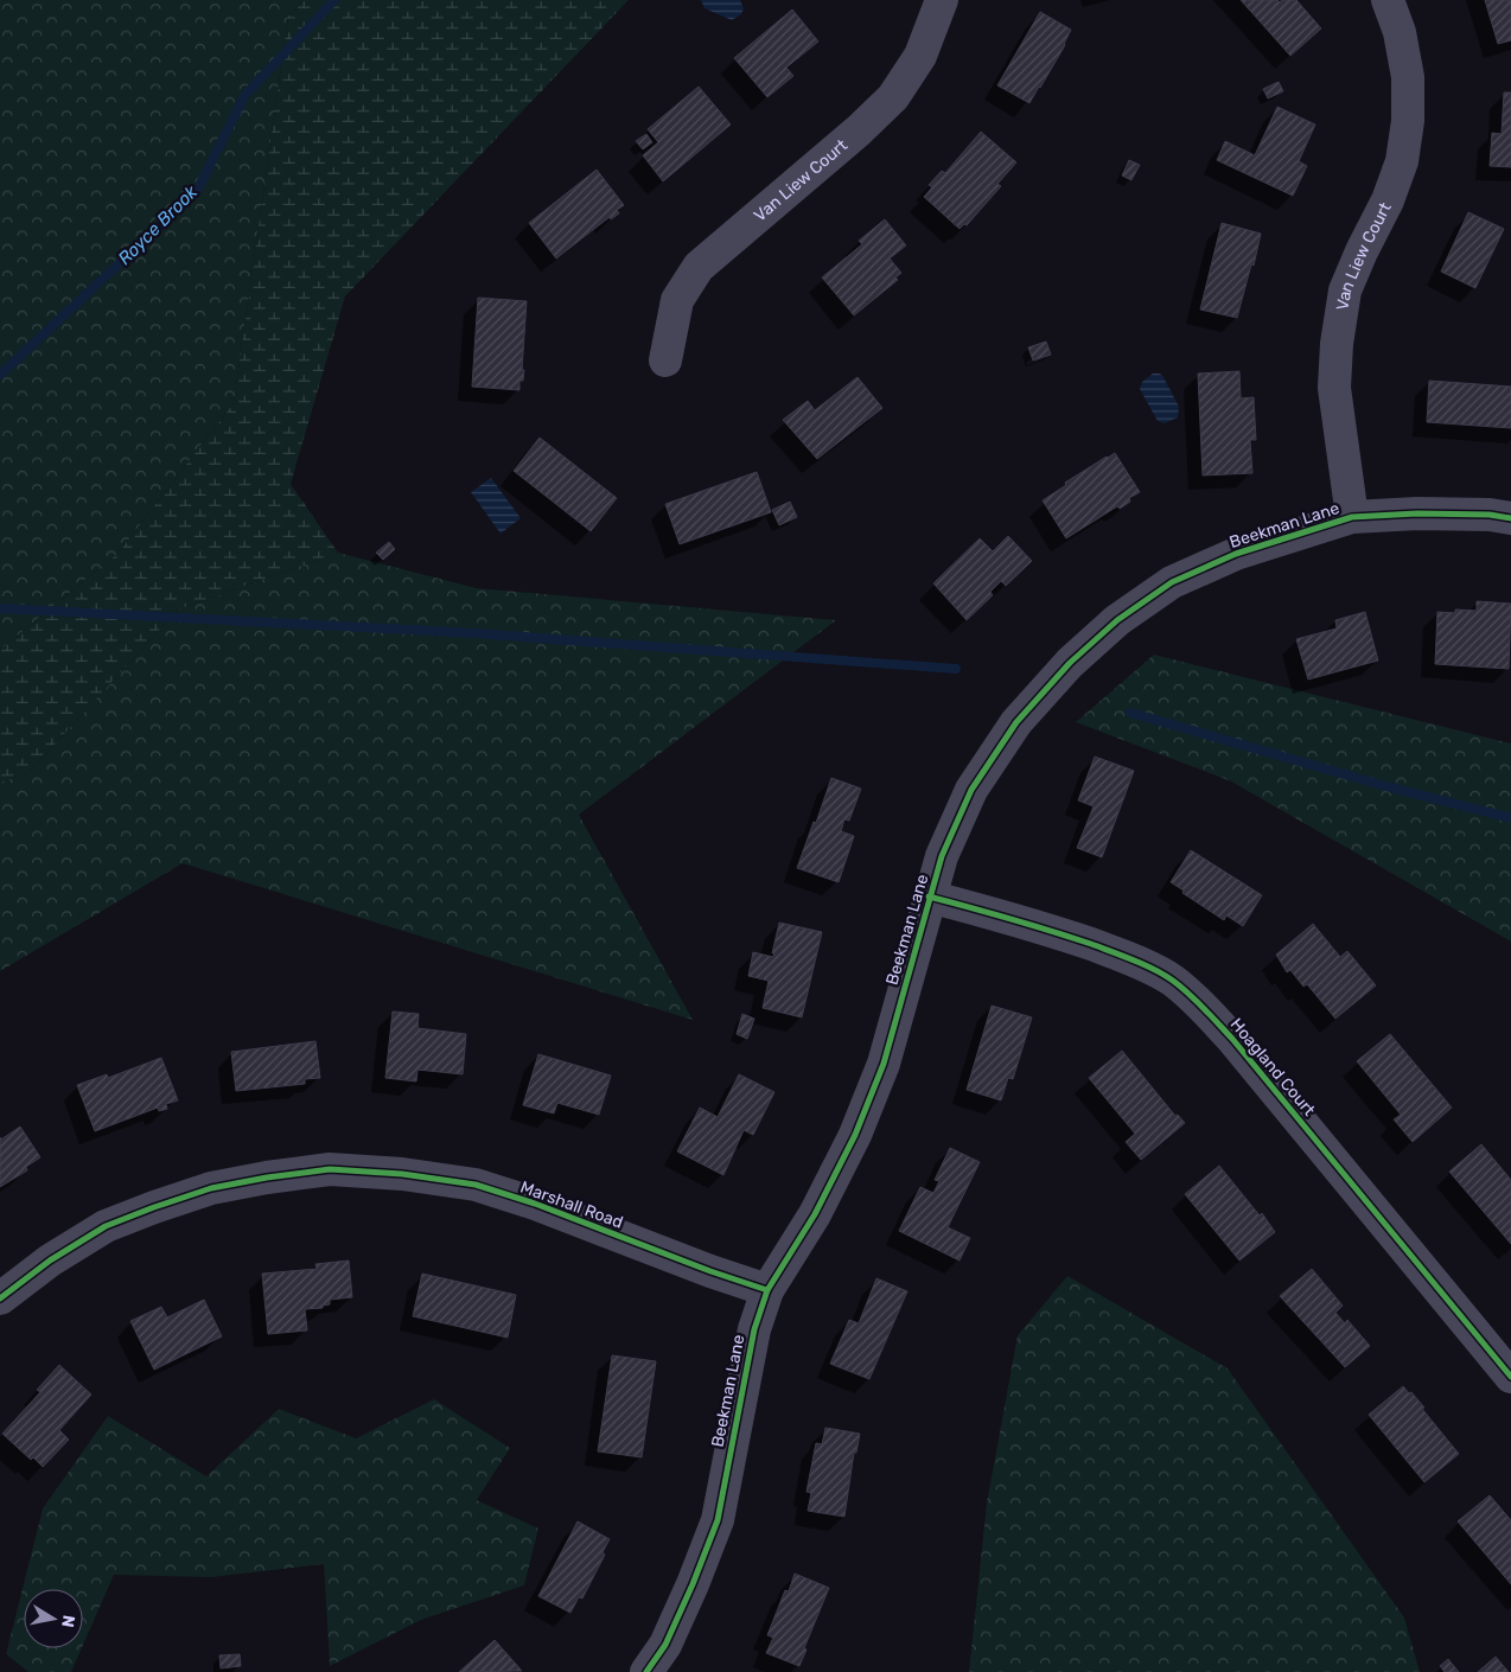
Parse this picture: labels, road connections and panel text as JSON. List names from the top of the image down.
{
  "streets": {
    "street": [
      "Van Liew Court",
      "Beekman Lane",
      "Hoagland Court",
      "Marshall Road"
    ]
  },
  "crossings": [
    ["Van Liew Court", "Beekman Lane"],
    ["Beekman Lane", "Hoagland Court"],
    ["Beekman Lane", "Marshall Road"]
  ],
  "water": ["Royce Brook"],
  "north": "right"
}
